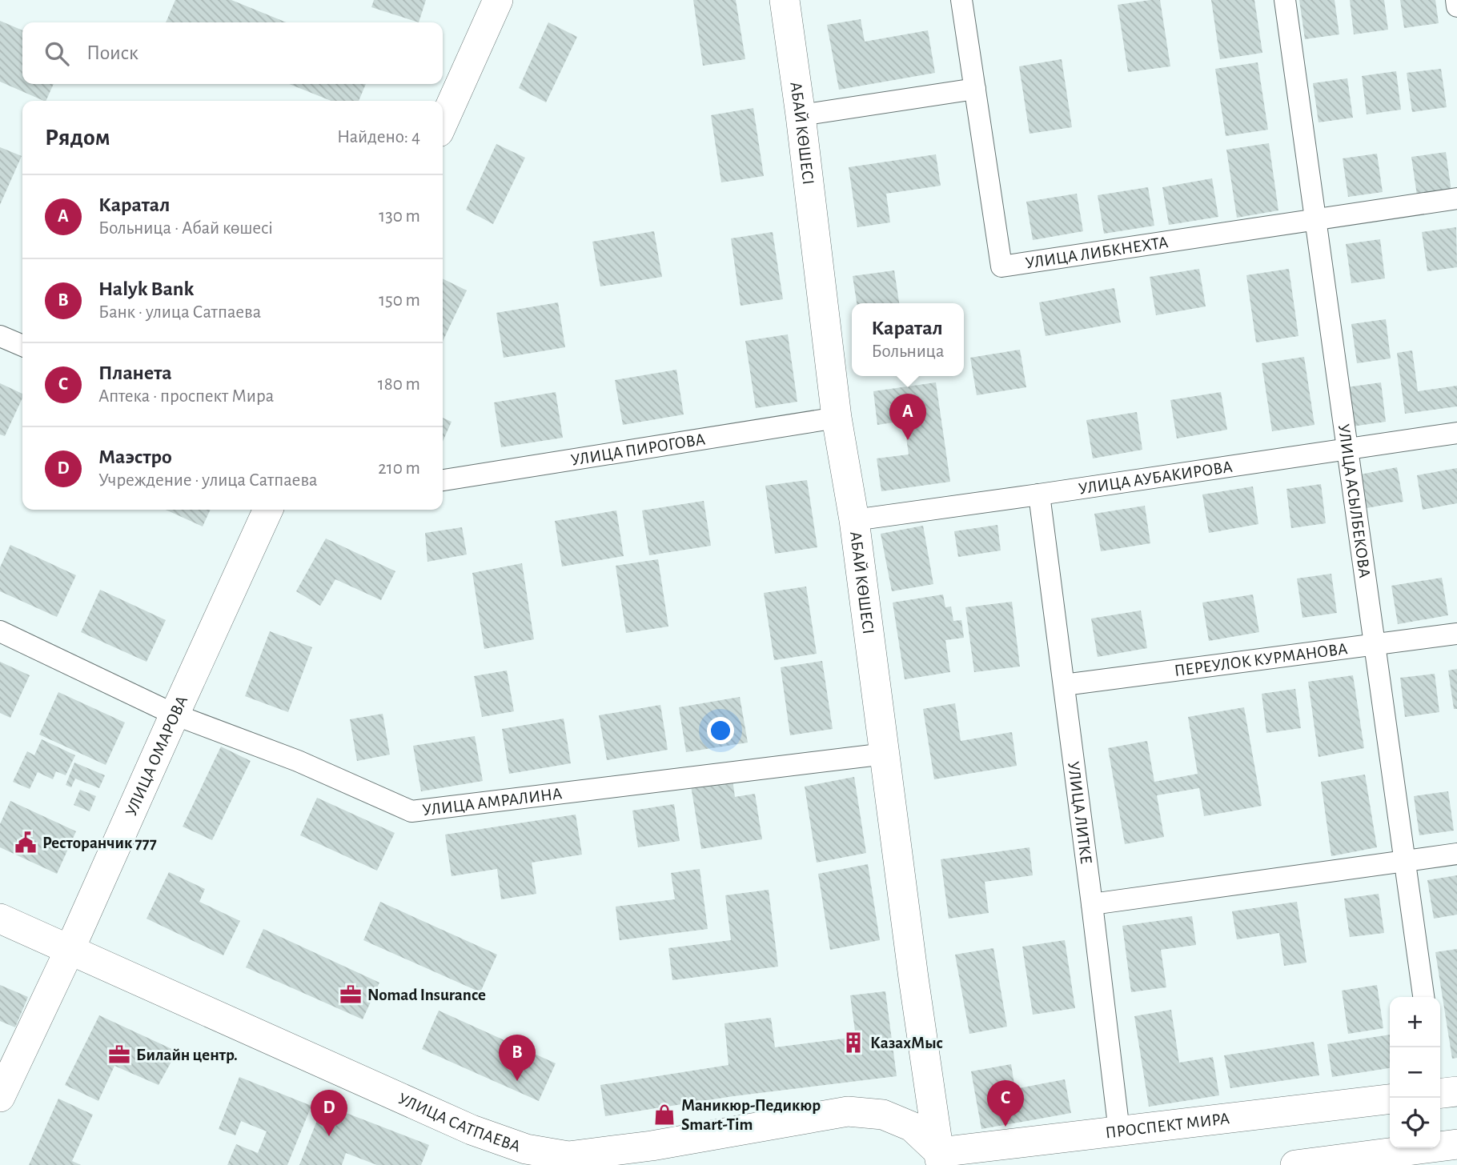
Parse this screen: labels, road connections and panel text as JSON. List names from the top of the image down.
{
  "streets": {
    "main road": [
      "АБАЙ КӨШЕСІ",
      "УЛИЦА ОМАРОВА",
      "УЛИЦА САТПАЕВА",
      "ПРОСПЕКТ МИРА"
    ],
    "street": [
      "УЛИЦА ЛИБКНЕХТА",
      "УЛИЦА ПИРОГОВА",
      "УЛИЦА АУБАКИРОВА",
      "УЛИЦА АСЫЛБЕКОВА",
      "ПЕРЕУЛОК КУРМАНОВА",
      "УЛИЦА АМРАЛИНА",
      "УЛИЦА ЛИТКЕ"
    ]
  },
  "crossings": [
    ["АБАЙ КӨШЕСІ", "УЛИЦА ПИРОГОВА"],
    ["АБАЙ КӨШЕСІ", "УЛИЦА АУБАКИРОВА"],
    ["АБАЙ КӨШЕСІ", "УЛИЦА АМРАЛИНА"],
    ["АБАЙ КӨШЕСІ", "УЛИЦА САТПАЕВА"],
    ["АБАЙ КӨШЕСІ", "ПРОСПЕКТ МИРА"],
    ["УЛИЦА ЛИБКНЕХТА", "УЛИЦА АСЫЛБЕКОВА"],
    ["УЛИЦА АУБАКИРОВА", "УЛИЦА АСЫЛБЕКОВА"],
    ["УЛИЦА АУБАКИРОВА", "УЛИЦА ЛИТКЕ"],
    ["УЛИЦА АСЫЛБЕКОВА", "ПЕРЕУЛОК КУРМАНОВА"],
    ["ПЕРЕУЛОК КУРМАНОВА", "УЛИЦА ЛИТКЕ"],
    ["УЛИЦА ОМАРОВА", "УЛИЦА АМРАЛИНА"],
    ["УЛИЦА ОМАРОВА", "УЛИЦА САТПАЕВА"],
    ["УЛИЦА ЛИТКЕ", "ПРОСПЕКТ МИРА"],
    ["УЛИЦА САТПАЕВА", "ПРОСПЕКТ МИРА"]
  ],
  "places": {
    "public building": ["Ресторанчик 777"],
    "office": ["Nomad Insurance", "Билайн центр."],
    "building": ["КазахМыс"],
    "shop": ["Маникюр-Педикюр Smart-Tim"]
  },
  "page": {
    "search": "Поиск",
    "heading": ["Рядом", "Найдено: 4"],
    "list": [
      {
        "mark": "A",
        "name": "Каратал",
        "note": "Больница · Абай көшесі",
        "value": "130 m"
      },
      {
        "mark": "B",
        "name": "Halyk Bank",
        "note": "Банк · улица Сатпаева",
        "value": "150 m"
      },
      {
        "mark": "C",
        "name": "Планета",
        "note": "Аптека · проспект Мира",
        "value": "180 m"
      },
      {
        "mark": "D",
        "name": "Маэстро",
        "note": "Учреждение · улица Сатпаева",
        "value": "210 m"
      }
    ],
    "popup": ["Каратал", "Больница"],
    "pins": [
      "A",
      "B",
      "C",
      "D"
    ],
    "map_buttons": ["+", "−"]
  }
}
